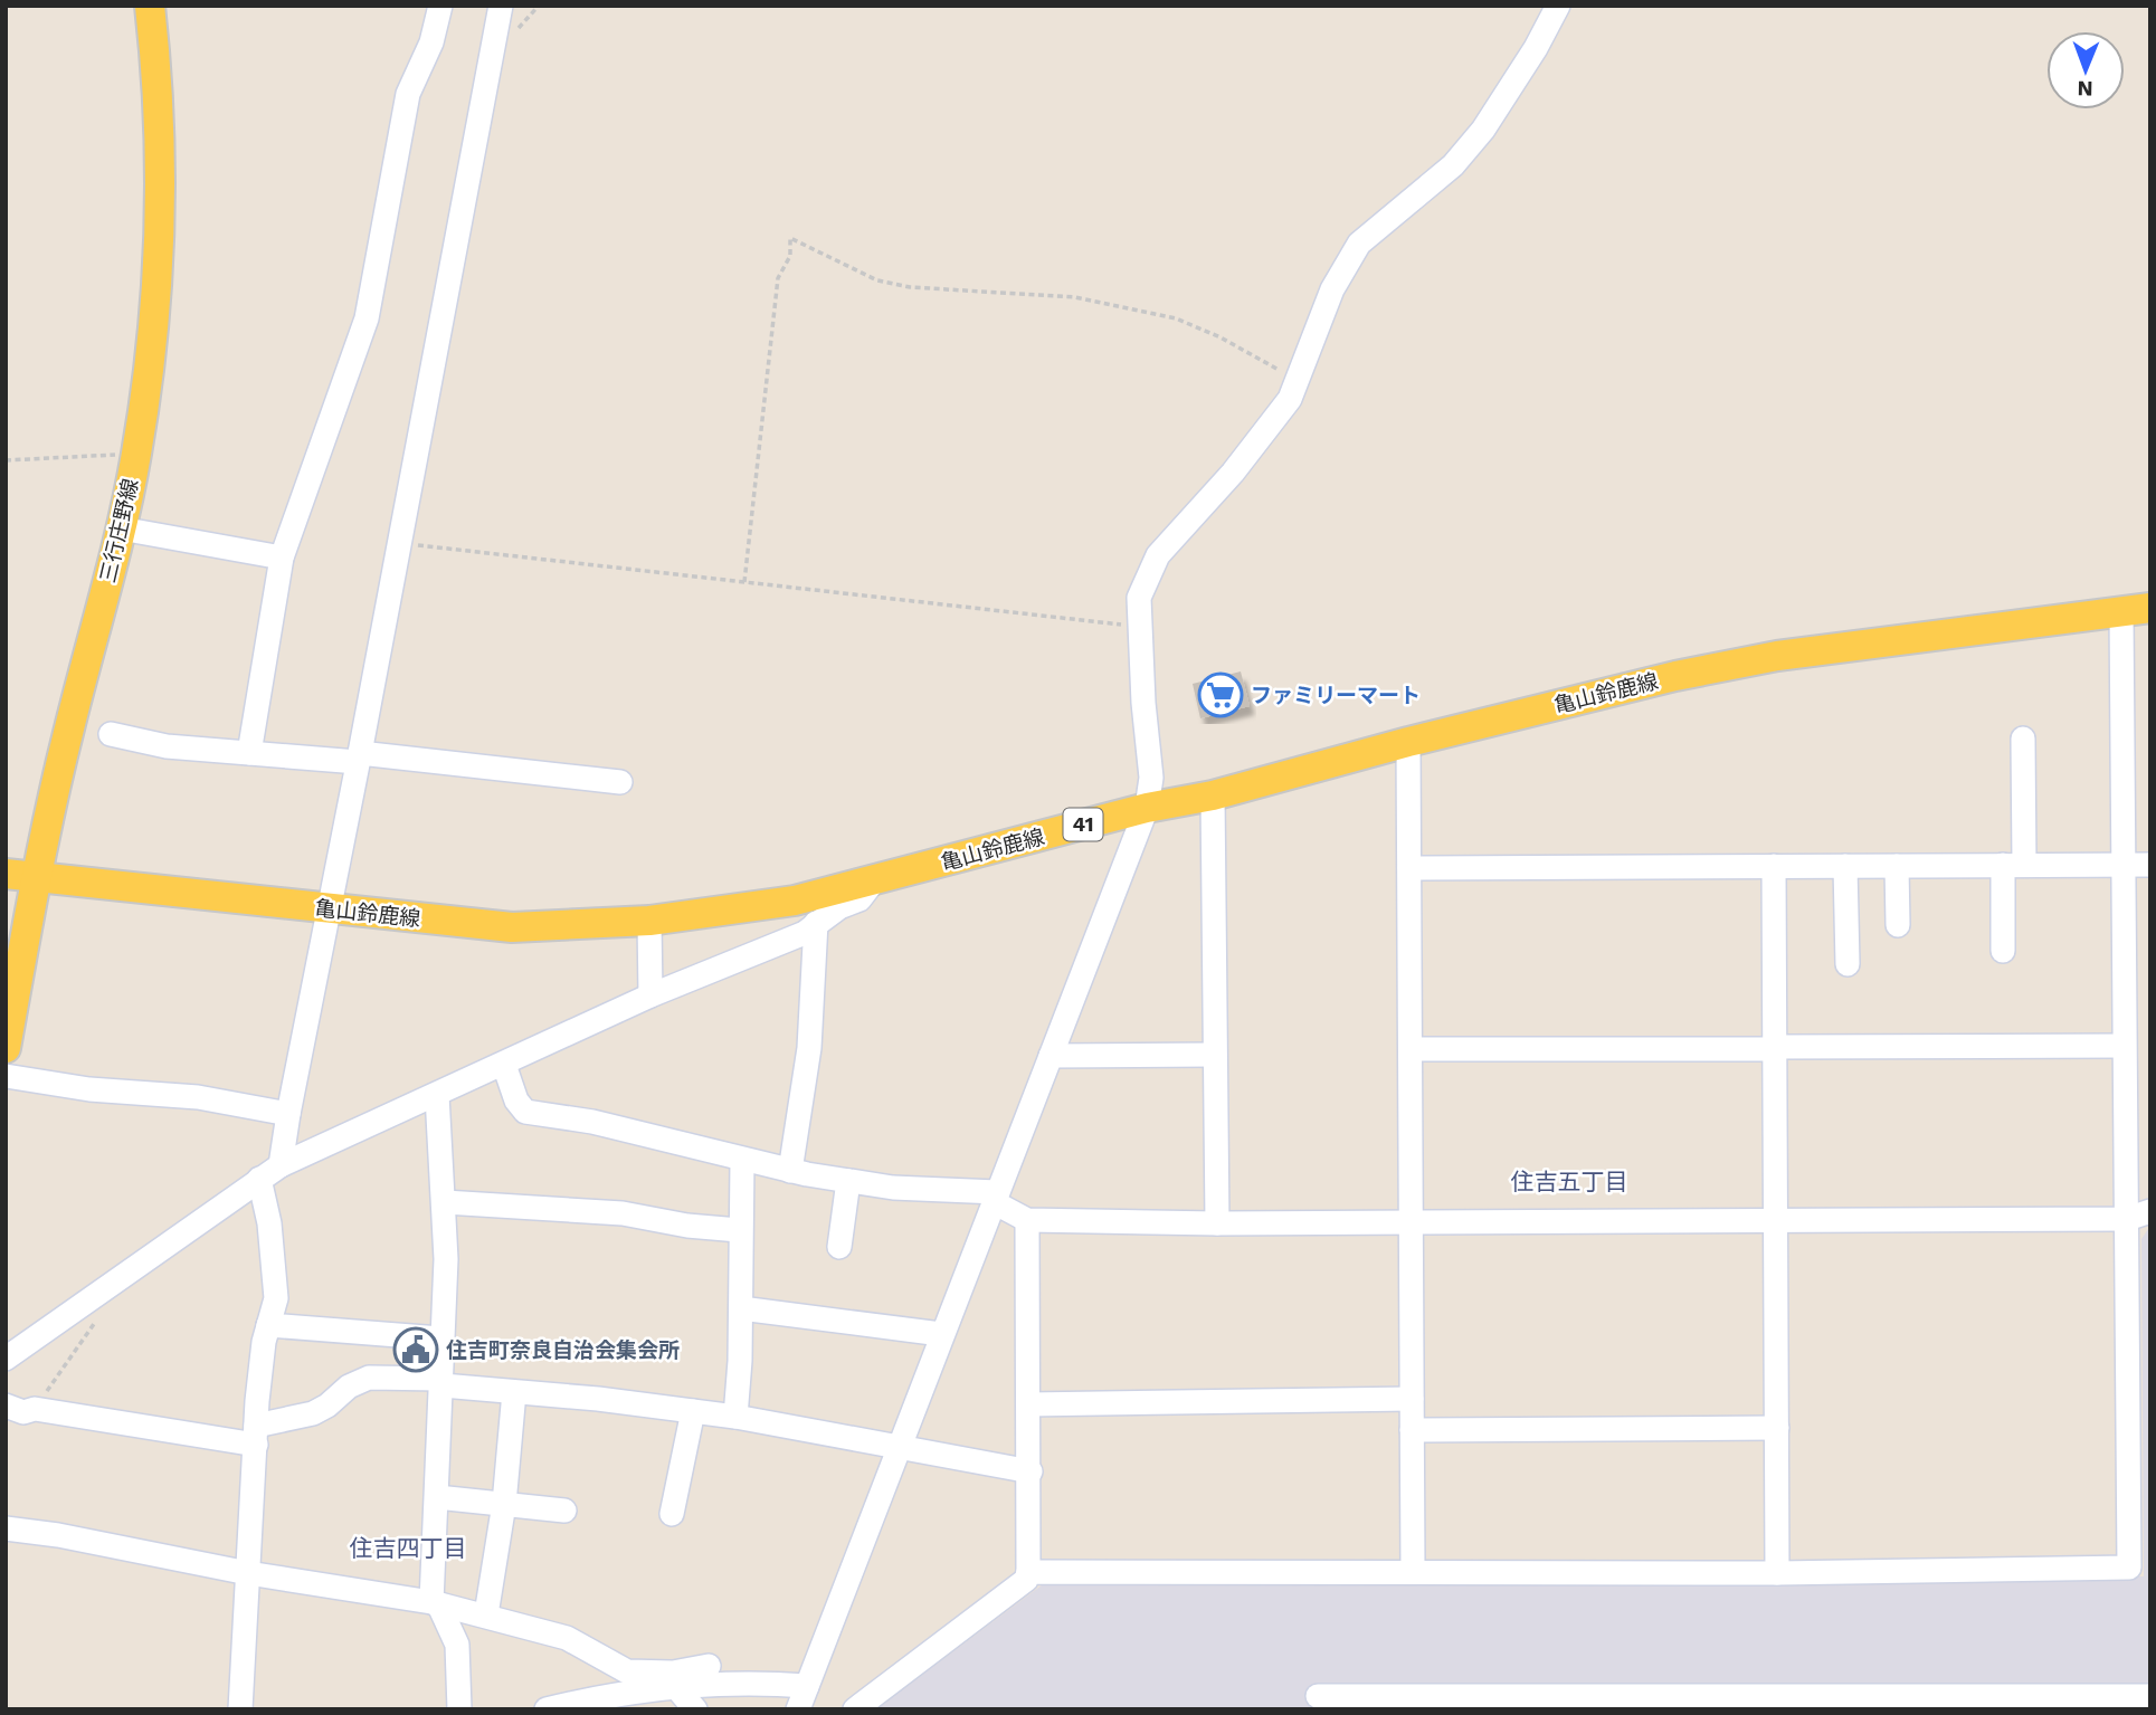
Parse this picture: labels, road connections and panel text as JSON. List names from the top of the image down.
{
  "streets": {
    "main road": ["三行庄野線", "亀山鈴鹿線", "41"]
  },
  "crossings": [
    ["三行庄野線", "亀山鈴鹿線"]
  ],
  "districts": ["住吉五丁目", "住吉四丁目"],
  "places": {
    "supermarket": ["ファミリーマート"],
    "public building": ["住吉町奈良自治会集会所"]
  },
  "north": "bottom"
}
